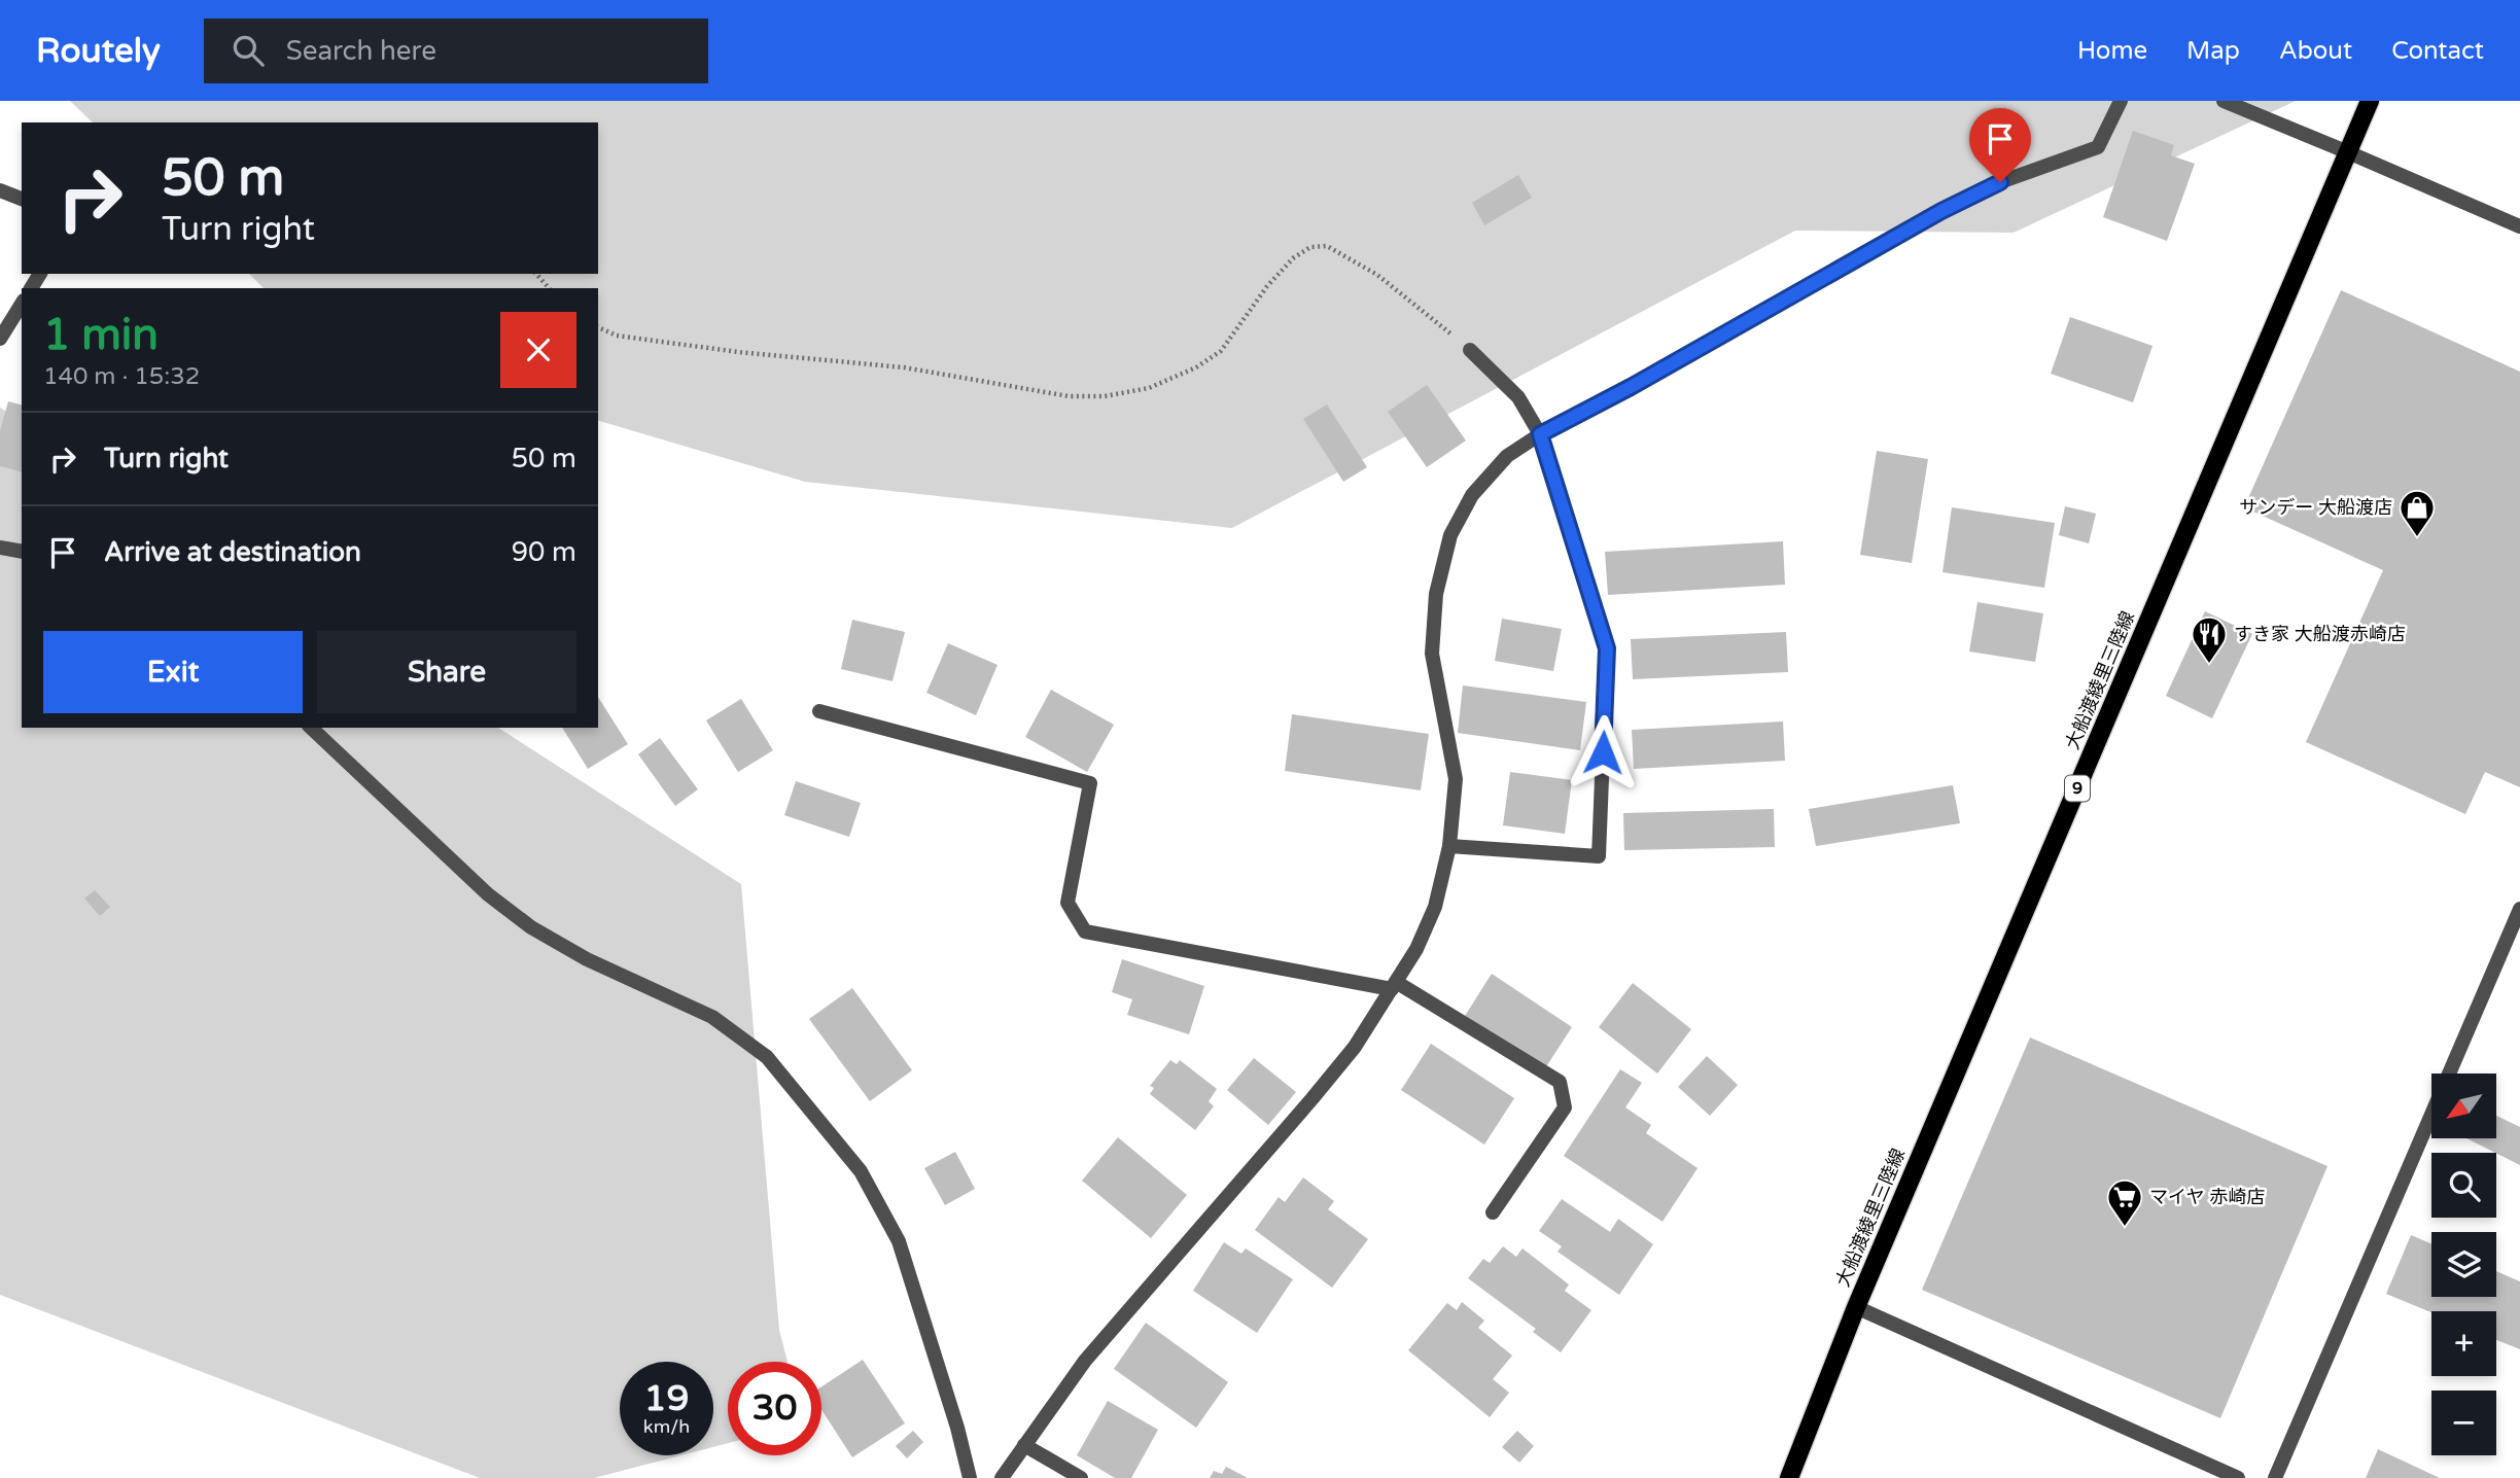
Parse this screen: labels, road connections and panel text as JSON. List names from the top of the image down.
{
  "streets": {
    "main road": ["大船渡綾里三陸線", "9"]
  },
  "places": {
    "shop": ["サンデー 大船渡店"],
    "restaurant": ["すき家 大船渡赤崎店"],
    "supermarket": ["マイヤ 赤崎店"]
  },
  "north": "bottom left",
  "page": {
    "header": "Routely",
    "search": "Search here",
    "nav": [
      "Home",
      "Map",
      "About",
      "Contact"
    ],
    "turn": ["50 m", "Turn right"],
    "heading": ["1 min", "140 m · 15:32"],
    "list": [
      {
        "name": "Turn right",
        "value": "50 m"
      },
      {
        "name": "Arrive at destination",
        "value": "90 m"
      }
    ],
    "buttons": ["Exit", "Share"],
    "map_buttons": ["+", "−"],
    "speed": "19 km/h",
    "limit": "30"
  }
}
